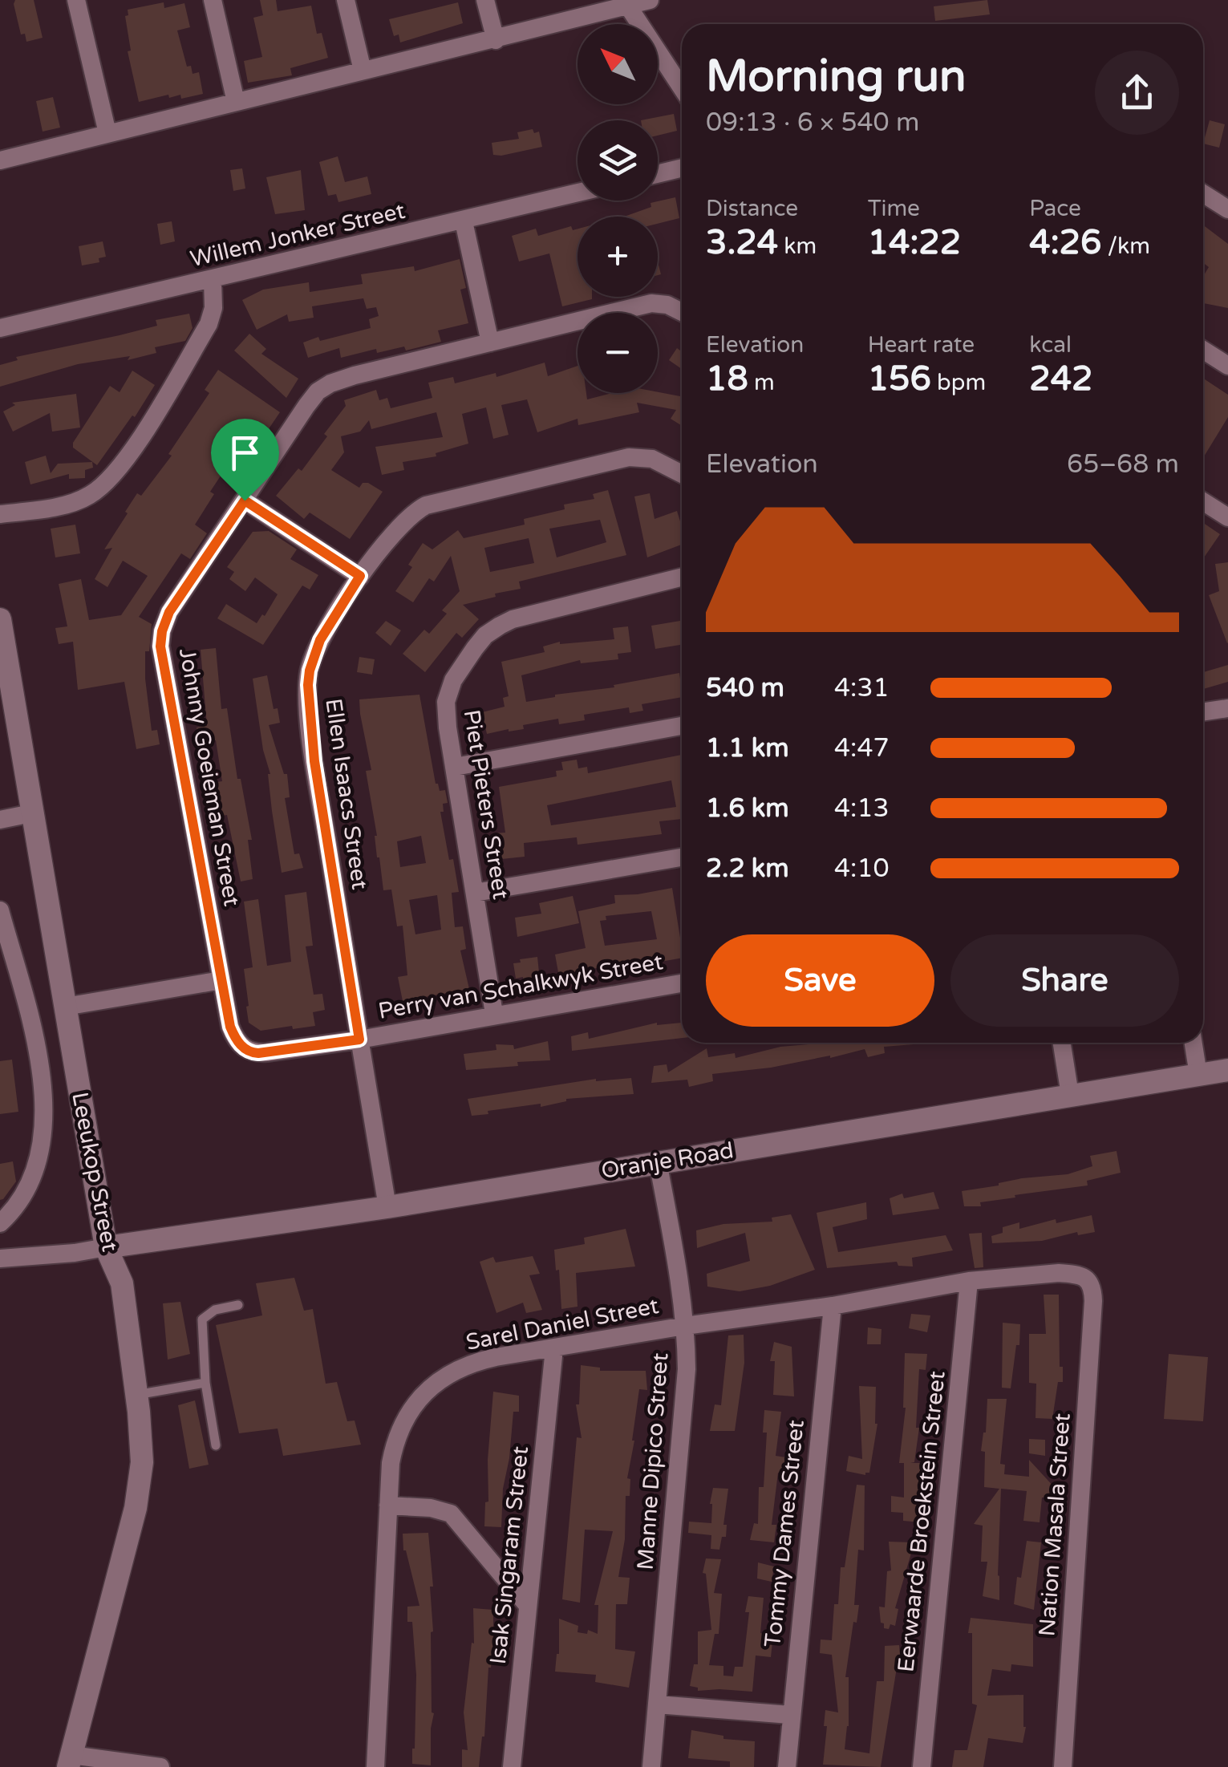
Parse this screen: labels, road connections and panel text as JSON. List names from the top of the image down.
{
  "streets": {
    "street": [
      "Willem Jonker Street",
      "Johnny Goeieman Street",
      "Ellen Isaacs Street",
      "Piet Pieters Street",
      "Perry van Schalkwyk Street",
      "Oranje Road",
      "Leeukop Street",
      "Sarel Daniel Street",
      "Manne Dipico Street",
      "Eerwaarde Broekstein Street",
      "Nation Masala Street",
      "Tommy Dames Street",
      "Isak Singaram Street"
    ]
  },
  "crossings": [
    ["Johnny Goeieman Street", "Ellen Isaacs Street"],
    ["Johnny Goeieman Street", "Perry van Schalkwyk Street"],
    ["Ellen Isaacs Street", "Perry van Schalkwyk Street"],
    ["Ellen Isaacs Street", "Oranje Road"],
    ["Piet Pieters Street", "Perry van Schalkwyk Street"],
    ["Oranje Road", "Leeukop Street"],
    ["Oranje Road", "Manne Dipico Street"],
    ["Sarel Daniel Street", "Manne Dipico Street"],
    ["Sarel Daniel Street", "Eerwaarde Broekstein Street"],
    ["Sarel Daniel Street", "Nation Masala Street"],
    ["Sarel Daniel Street", "Tommy Dames Street"],
    ["Sarel Daniel Street", "Isak Singaram Street"]
  ],
  "north": "top left",
  "page": {
    "map_buttons": ["+", "−"],
    "heading": ["Morning run", "09:13 · 6 × 540 m"],
    "stats": [
      ["Distance", "3.24 km"],
      ["Time", "14:22"],
      ["Pace", "4:26 /km"],
      ["Elevation", "18 m"],
      ["Heart rate", "156 bpm"],
      ["kcal", "242"]
    ],
    "chart": ["Elevation", "65–68 m"],
    "list": [
      {
        "name": "540 m",
        "note": "4:31"
      },
      {
        "name": "1.1 km",
        "note": "4:47"
      },
      {
        "name": "1.6 km",
        "note": "4:13"
      },
      {
        "name": "2.2 km",
        "note": "4:10"
      }
    ],
    "buttons": ["Save", "Share"]
  }
}
